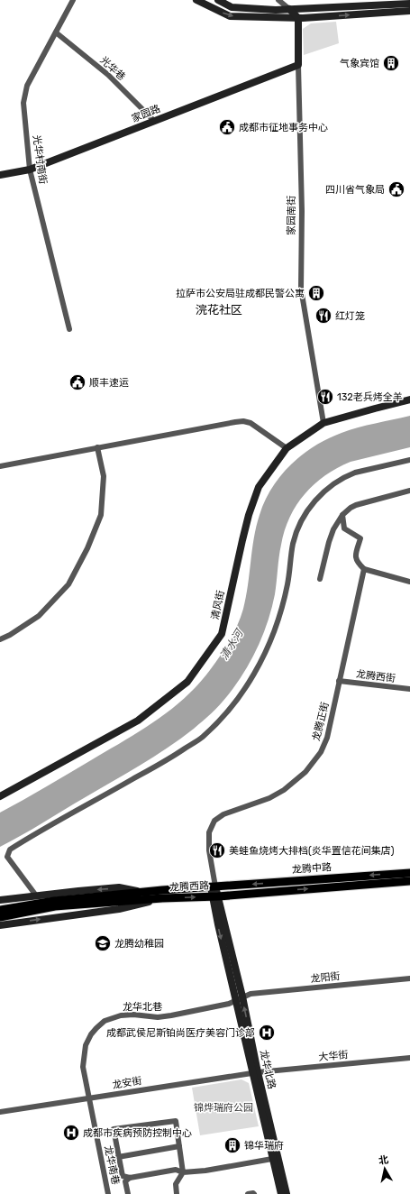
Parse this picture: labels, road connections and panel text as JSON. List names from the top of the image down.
{
  "streets": {
    "main road": ["龙腾中路", "龙腾西路"],
    "street": [
      "光华巷",
      "家园路",
      "光华村南街",
      "家园南街",
      "清风街",
      "龙腾西街",
      "龙腾正街",
      "龙阳街",
      "龙华北巷",
      "大华街",
      "龙华北路",
      "龙安街",
      "龙华南巷"
    ]
  },
  "crossings": [
    ["光华巷", "家园路"],
    ["光华巷", "光华村南街"],
    ["家园路", "光华村南街"],
    ["家园路", "家园南街"],
    ["家园南街", "清风街"],
    ["龙腾西街", "龙腾正街"],
    ["龙腾正街", "龙腾中路"],
    ["龙腾正街", "龙腾西路"],
    ["龙腾正街", "龙华北路"],
    ["龙腾中路", "龙腾西路"],
    ["龙腾中路", "龙华北路"],
    ["龙腾西路", "龙华北路"],
    ["龙阳街", "龙华北巷"],
    ["龙阳街", "龙华北路"],
    ["龙华北巷", "龙华北路"],
    ["龙华北巷", "龙安街"],
    ["龙华北巷", "龙华南巷"],
    ["大华街", "龙华北路"],
    ["大华街", "龙安街"],
    ["龙华北路", "龙安街"],
    ["龙安街", "龙华南巷"]
  ],
  "districts": ["浣花社区"],
  "water": ["清水河"],
  "parks": ["锦烨瑞府公园"],
  "places": {
    "building": ["气象宾馆", "拉萨市公安局驻成都民警公寓", "锦华瑞府"],
    "public building": ["成都市征地事务中心", "四川省气象局", "顺丰速运"],
    "restaurant": ["红灯笼", "132老兵烤全羊", "美蛙鱼烧烤大排档(炎华置信花间集店)"],
    "school or university": ["龙腾幼稚园"],
    "hospital": ["成都武侯尼斯铂尚医疗美容门诊部", "成都市疾病预防控制中心"]
  },
  "north": "top"
}
